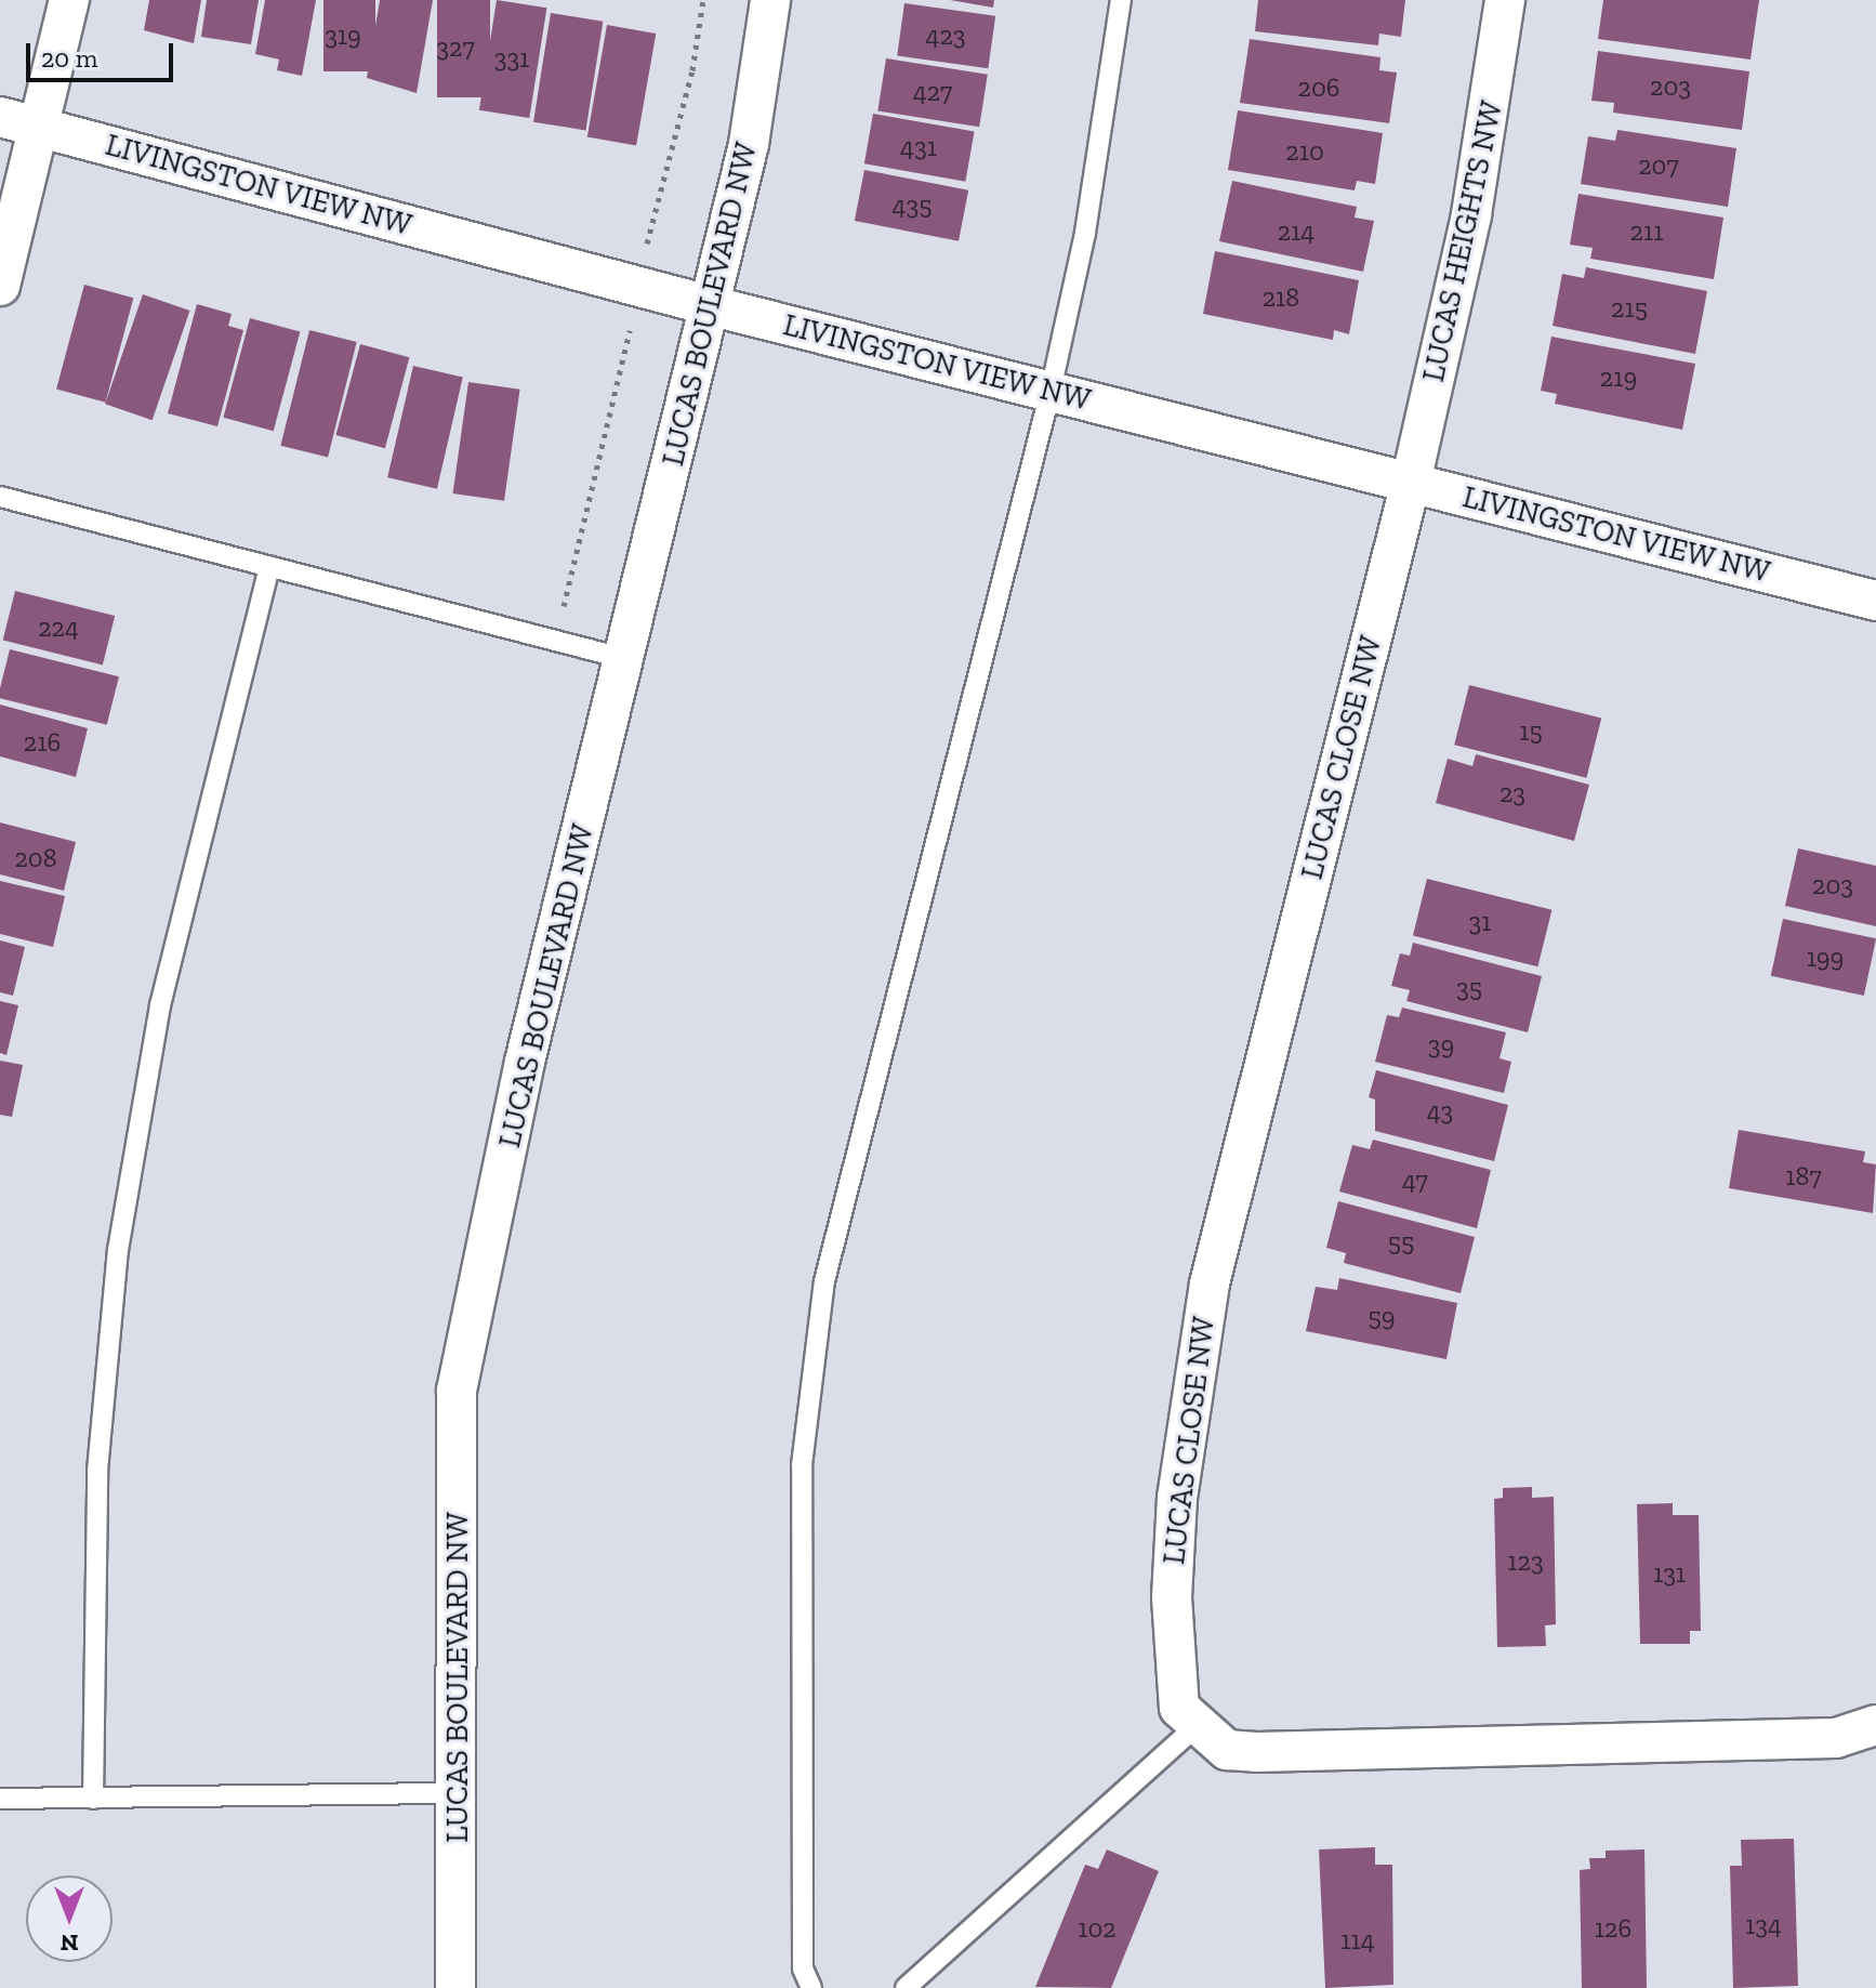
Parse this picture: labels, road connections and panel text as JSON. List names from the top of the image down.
{
  "streets": {
    "street": [
      "LIVINGSTON VIEW NW",
      "LUCAS HEIGHTS NW",
      "LUCAS BOULEVARD NW",
      "LUCAS CLOSE NW"
    ]
  },
  "crossings": [
    ["LIVINGSTON VIEW NW", "LUCAS HEIGHTS NW"],
    ["LIVINGSTON VIEW NW", "LUCAS BOULEVARD NW"],
    ["LIVINGSTON VIEW NW", "LUCAS CLOSE NW"],
    ["LUCAS HEIGHTS NW", "LUCAS CLOSE NW"]
  ],
  "house_numbers": [
    "319",
    "423",
    "327",
    "331",
    "203",
    "206",
    "427",
    "431",
    "210",
    "207",
    "435",
    "214",
    "211",
    "218",
    "215",
    "219",
    "224",
    "15",
    "216",
    "23",
    "208",
    "203",
    "31",
    "199",
    "35",
    "39",
    "43",
    "187",
    "47",
    "55",
    "59",
    "123",
    "131",
    "134",
    "102",
    "126",
    "114"
  ],
  "scale_bar": "20 m",
  "north": "bottom"
}
